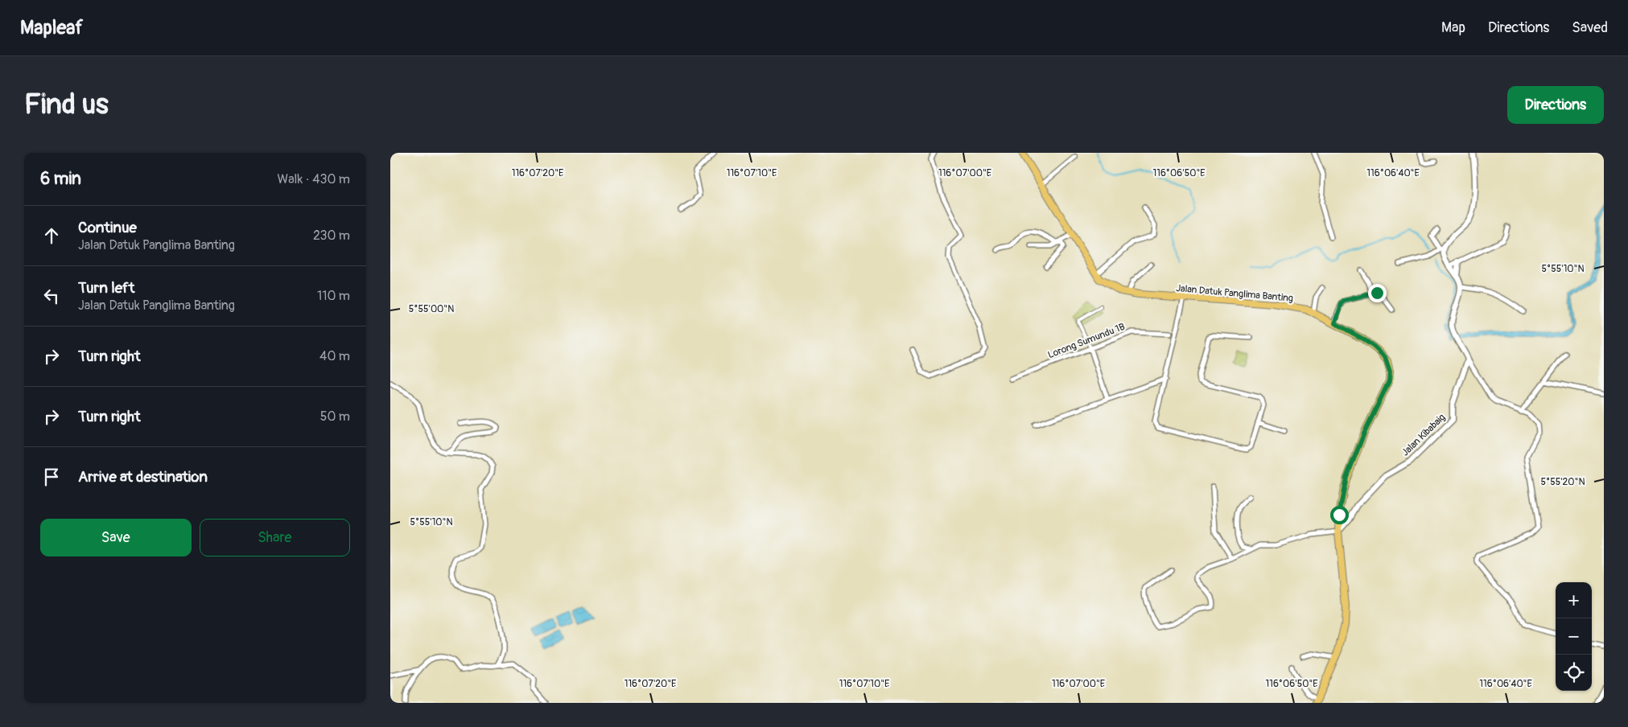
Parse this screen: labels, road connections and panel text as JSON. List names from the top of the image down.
{
  "streets": {
    "main road": ["Jalan Datuk Panglima Banting"],
    "street": ["Lorong Sumundu 1B", "Jalan Kibabaig"]
  },
  "crossings": [
    ["Jalan Datuk Panglima Banting", "Jalan Kibabaig"]
  ],
  "page": {
    "header": "Mapleaf",
    "nav": ["Map", "Directions", "Saved"],
    "buttons": [
      "Directions",
      ["Save", "Share"]
    ],
    "title": "Find us",
    "heading": ["6 min", "Walk · 430 m"],
    "list": [
      ["Continue", "Jalan Datuk Panglima Banting", "230 m"],
      ["Turn left", "Jalan Datuk Panglima Banting", "110 m"],
      ["Turn right", "40 m"],
      ["Turn right", "50 m"],
      "Arrive at destination"
    ],
    "map_buttons": ["+", "−"]
  },
  "coordinates": [
    "116°07'20\"E",
    "116°07'10\"E",
    "116°07'00\"E",
    "116°06'50\"E",
    "116°06'40\"E",
    "5°55'10\"N",
    "5°55'00\"N",
    "5°55'20\"N"
  ]
}
